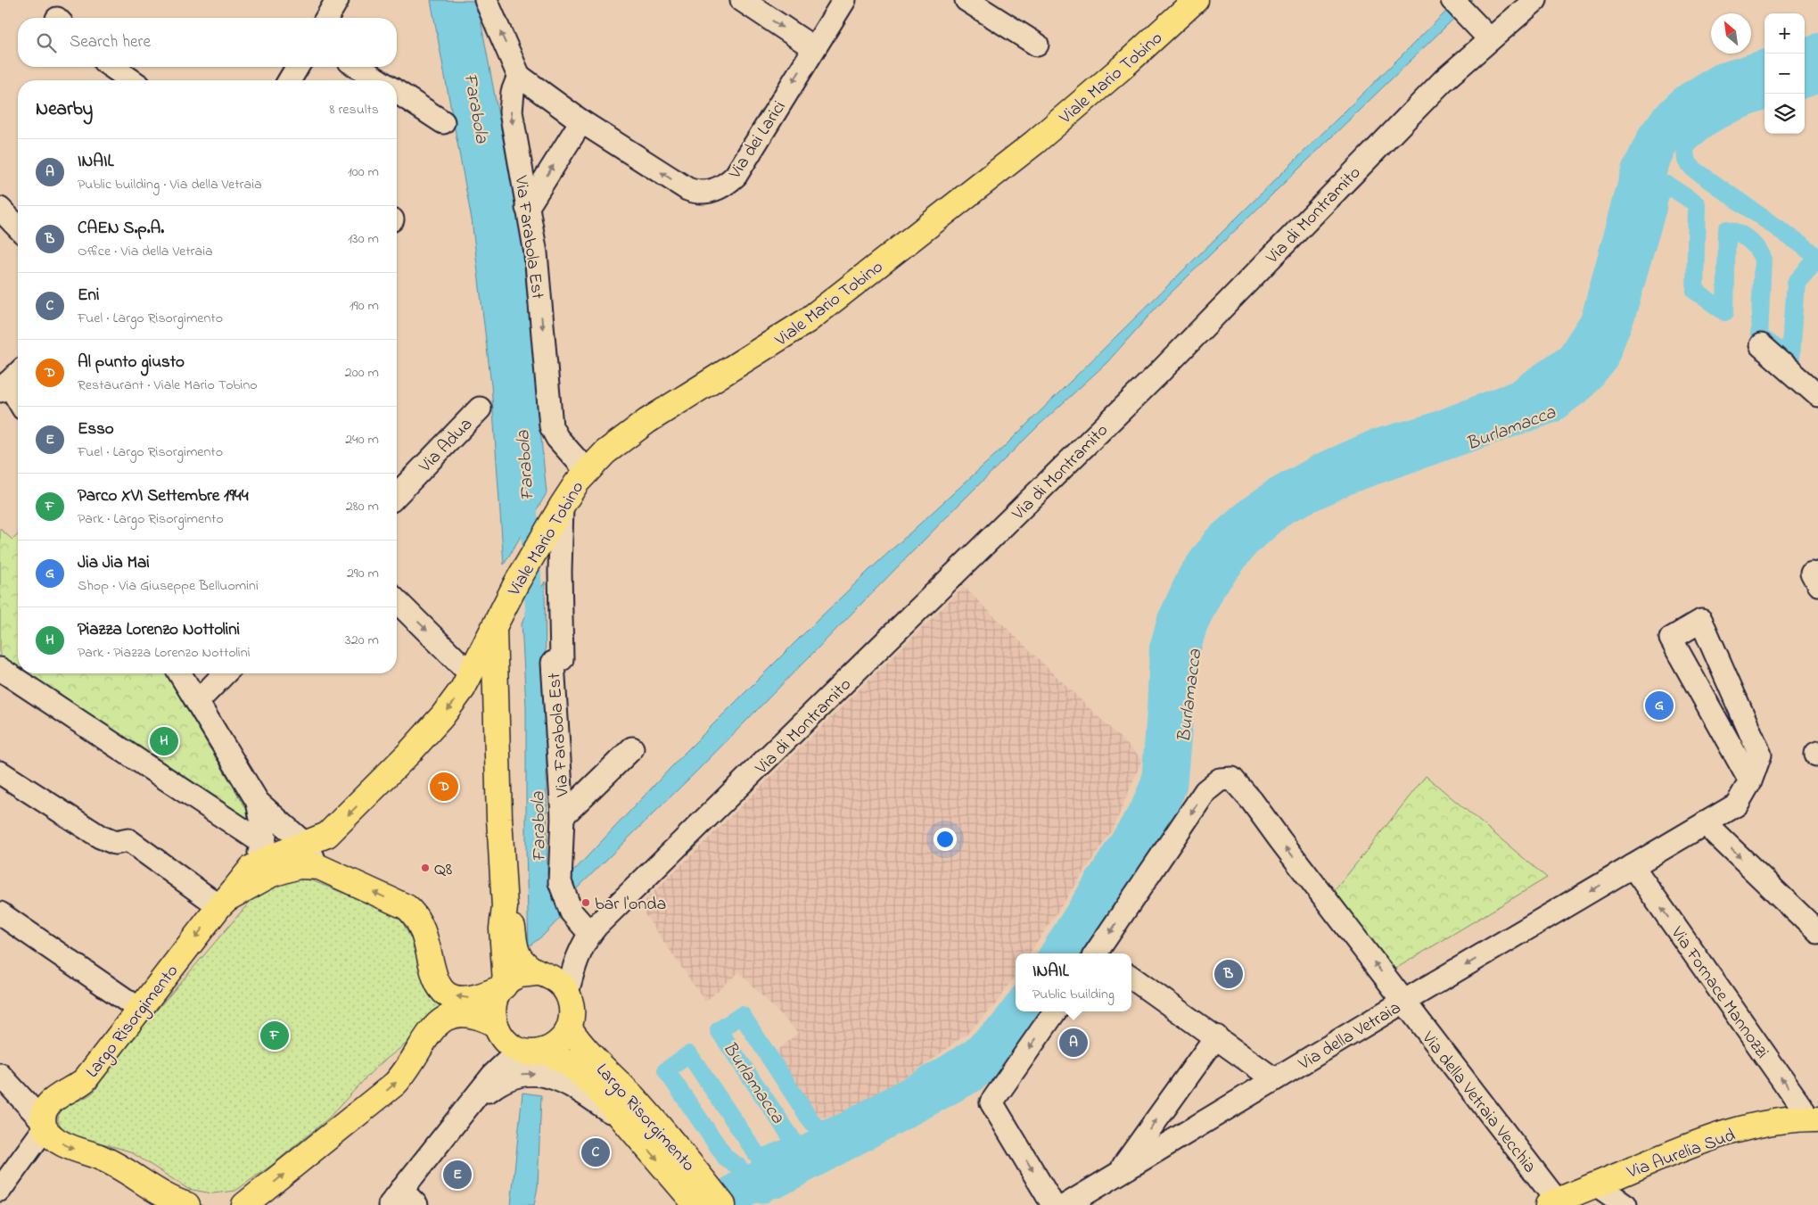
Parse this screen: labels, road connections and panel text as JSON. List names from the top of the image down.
{
  "streets": {
    "main road": ["Viale Mario Tobino", "Largo Risorgimento", "Via Aurelia Sud"],
    "street": [
      "Via dei Larici",
      "Via di Montramito",
      "Via Farabola Est",
      "Via Adua",
      "Via Fornace Mannozzi",
      "Via della Vetraia",
      "Via della Vetraia Vecchia"
    ]
  },
  "crossings": [
    ["Viale Mario Tobino", "Via Farabola Est"],
    ["Viale Mario Tobino", "Largo Risorgimento"],
    ["Via dei Larici", "Via Farabola Est"],
    ["Via di Montramito", "Via Farabola Est"],
    ["Via di Montramito", "Largo Risorgimento"],
    ["Via Fornace Mannozzi", "Via della Vetraia"],
    ["Via Fornace Mannozzi", "Via Aurelia Sud"],
    ["Via della Vetraia", "Via della Vetraia Vecchia"],
    ["Via della Vetraia Vecchia", "Via Aurelia Sud"]
  ],
  "one_way": ["Via Farabola Est"],
  "water": ["Farabola", "Burlamacca"],
  "places": ["Q8", "bar l'onda"],
  "north": "top left",
  "page": {
    "map_buttons": ["+", "−"],
    "search": "Search here",
    "heading": ["Nearby", "8 results"],
    "list": [
      {
        "mark": "A",
        "name": "INAIL",
        "note": "Public building · Via della Vetraia",
        "value": "100 m"
      },
      {
        "mark": "B",
        "name": "CAEN S.p.A.",
        "note": "Office · Via della Vetraia",
        "value": "130 m"
      },
      {
        "mark": "C",
        "name": "Eni",
        "note": "Fuel · Largo Risorgimento",
        "value": "190 m"
      },
      {
        "mark": "D",
        "name": "Al punto giusto",
        "note": "Restaurant · Viale Mario Tobino",
        "value": "200 m"
      },
      {
        "mark": "E",
        "name": "Esso",
        "note": "Fuel · Largo Risorgimento",
        "value": "240 m"
      },
      {
        "mark": "F",
        "name": "Parco XVI Settembre 1944",
        "note": "Park · Largo Risorgimento",
        "value": "280 m"
      },
      {
        "mark": "G",
        "name": "Jia Jia Mai",
        "note": "Shop · Via Giuseppe Belluomini",
        "value": "290 m"
      },
      {
        "mark": "H",
        "name": "Piazza Lorenzo Nottolini",
        "note": "Park · Piazza Lorenzo Nottolini",
        "value": "320 m"
      }
    ],
    "pins": [
      "G",
      "H",
      "D",
      "B",
      "F",
      "A",
      "C",
      "E"
    ],
    "popup": ["INAIL", "Public building"]
  }
}
